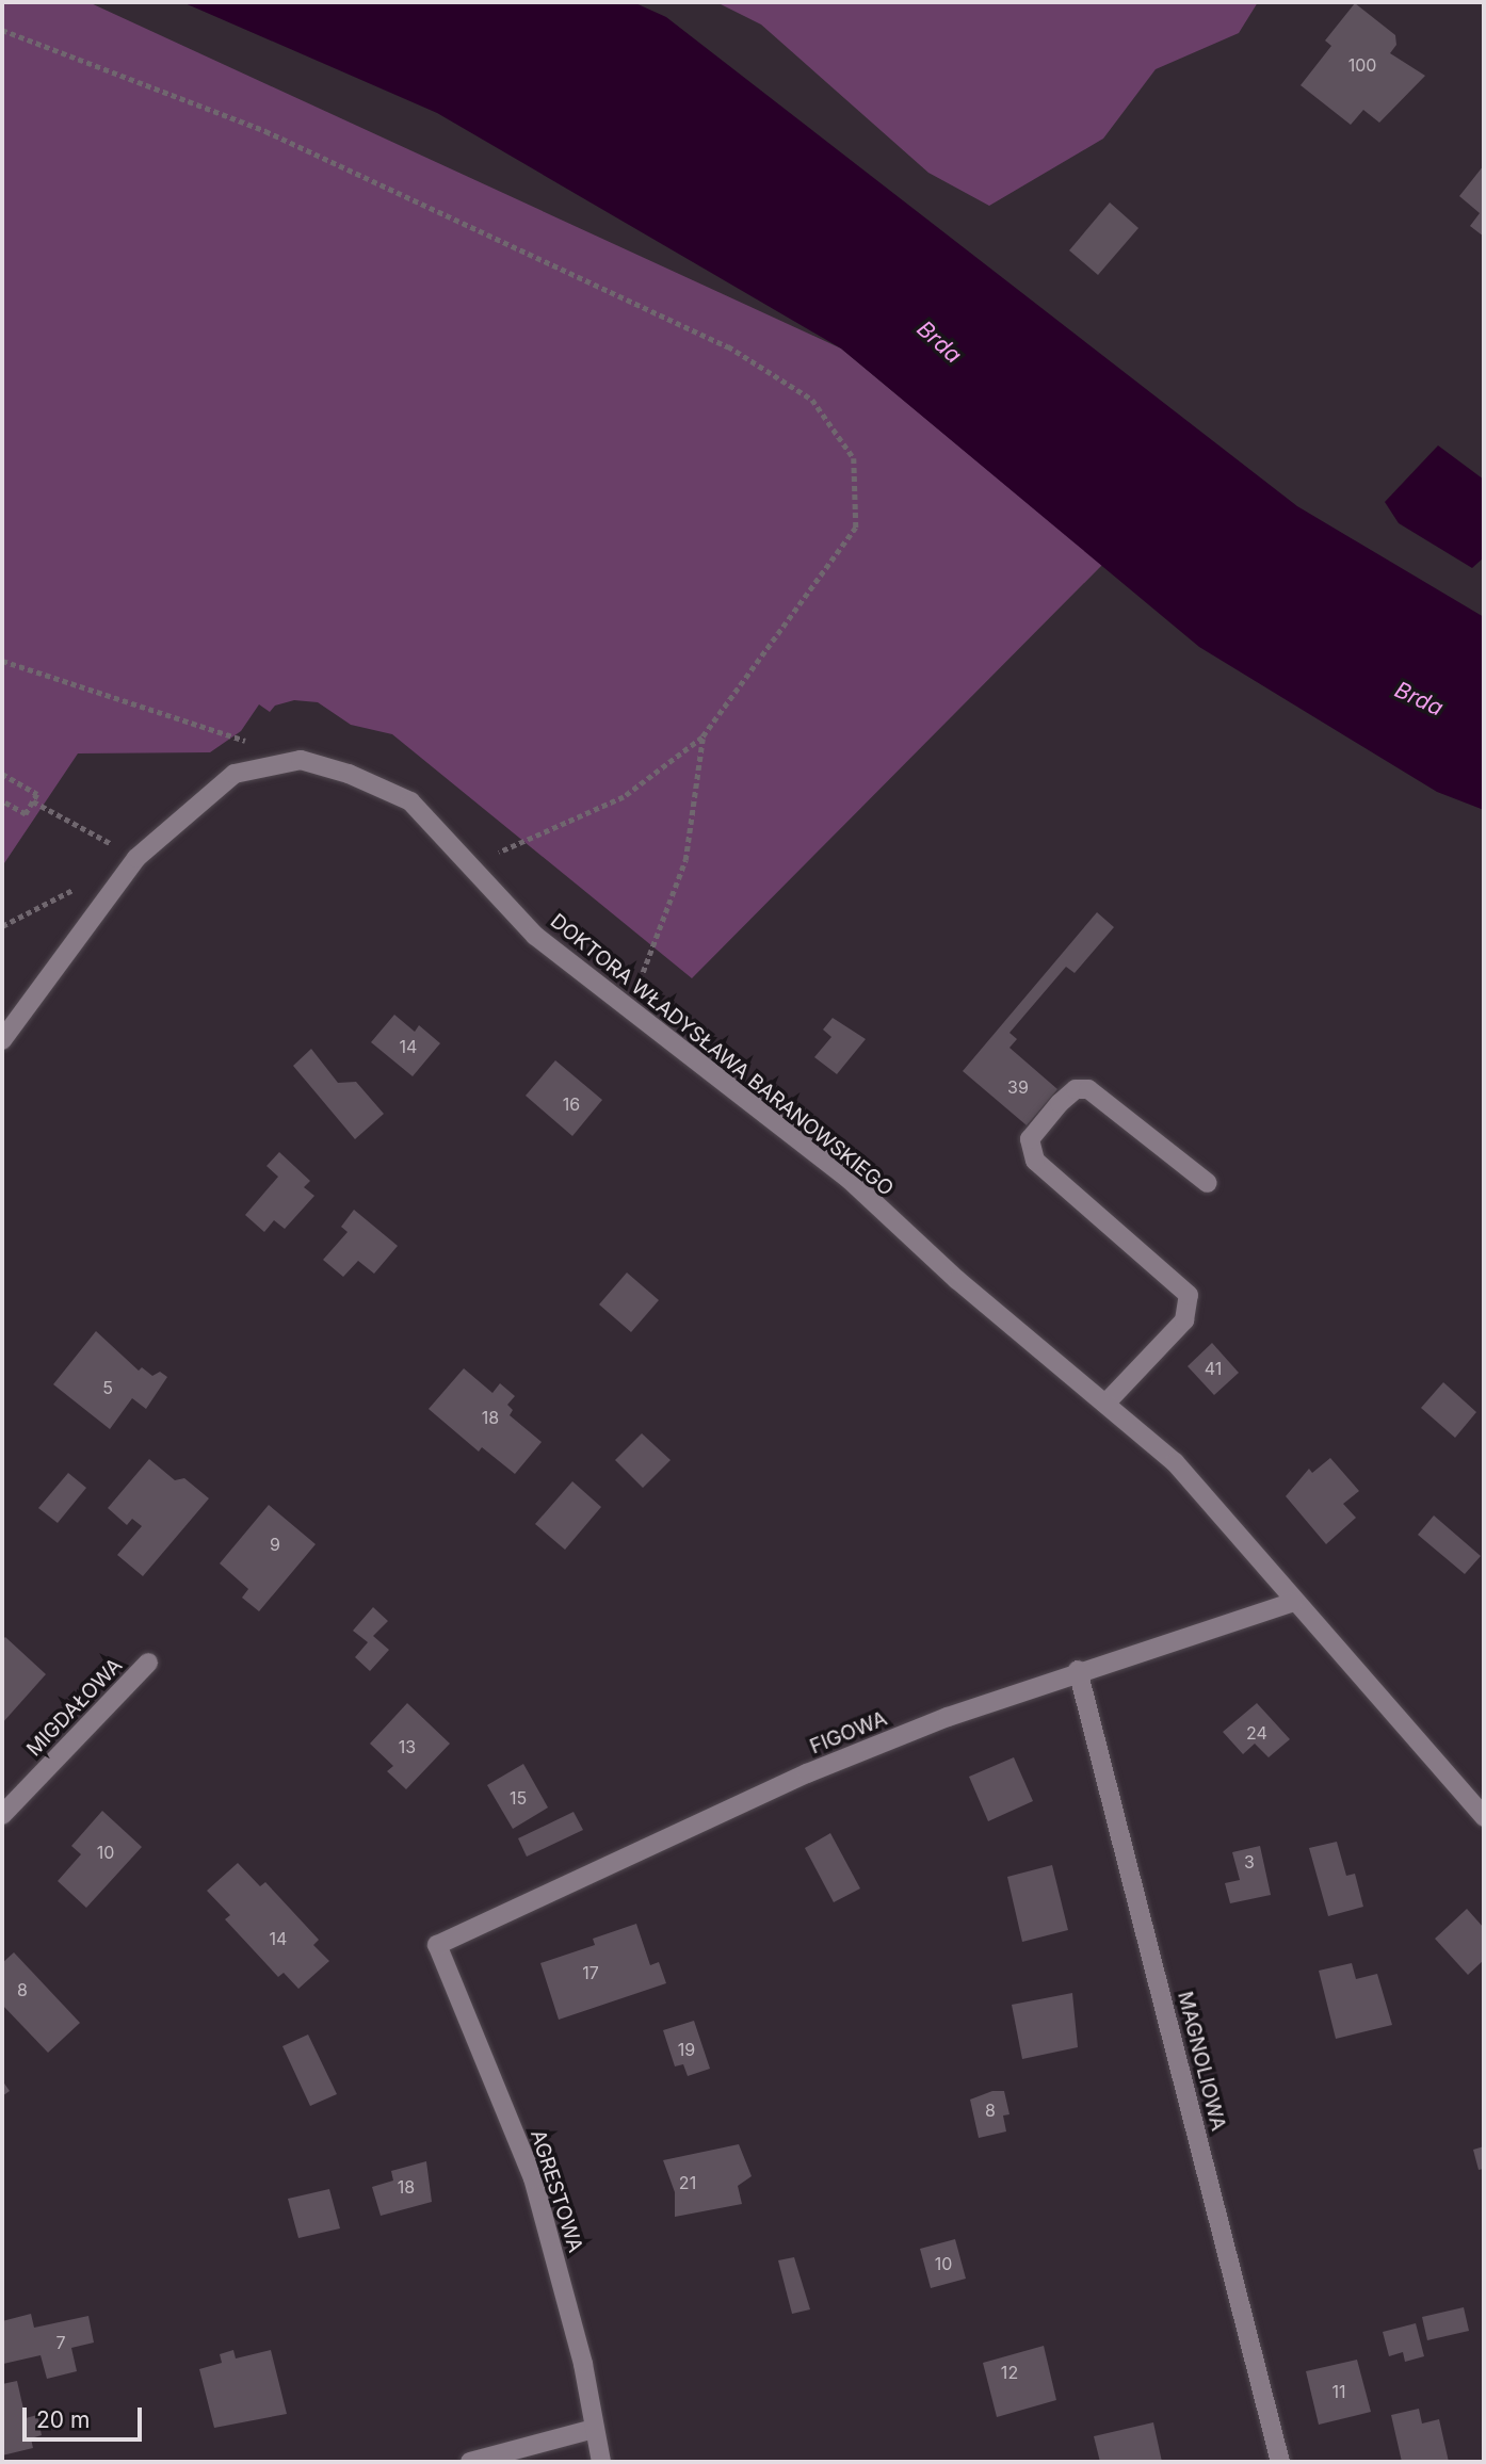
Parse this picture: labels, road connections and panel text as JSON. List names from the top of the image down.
{
  "streets": {
    "street": [
      "DOKTORA WŁADYSŁAWA BARANOWSKIEGO",
      "MIGDAŁOWA",
      "FIGOWA",
      "MAGNOLIOWA",
      "AGRESTOWA"
    ]
  },
  "crossings": [
    ["DOKTORA WŁADYSŁAWA BARANOWSKIEGO", "FIGOWA"],
    ["FIGOWA", "MAGNOLIOWA"],
    ["FIGOWA", "AGRESTOWA"]
  ],
  "water": ["Brda"],
  "house_numbers": [
    "100",
    "14",
    "39",
    "16",
    "41",
    "5",
    "18",
    "9",
    "24",
    "13",
    "15",
    "10",
    "3",
    "14",
    "17",
    "8",
    "19",
    "8",
    "21",
    "18",
    "10",
    "7",
    "12",
    "11"
  ],
  "scale_bar": "20 m"
}
